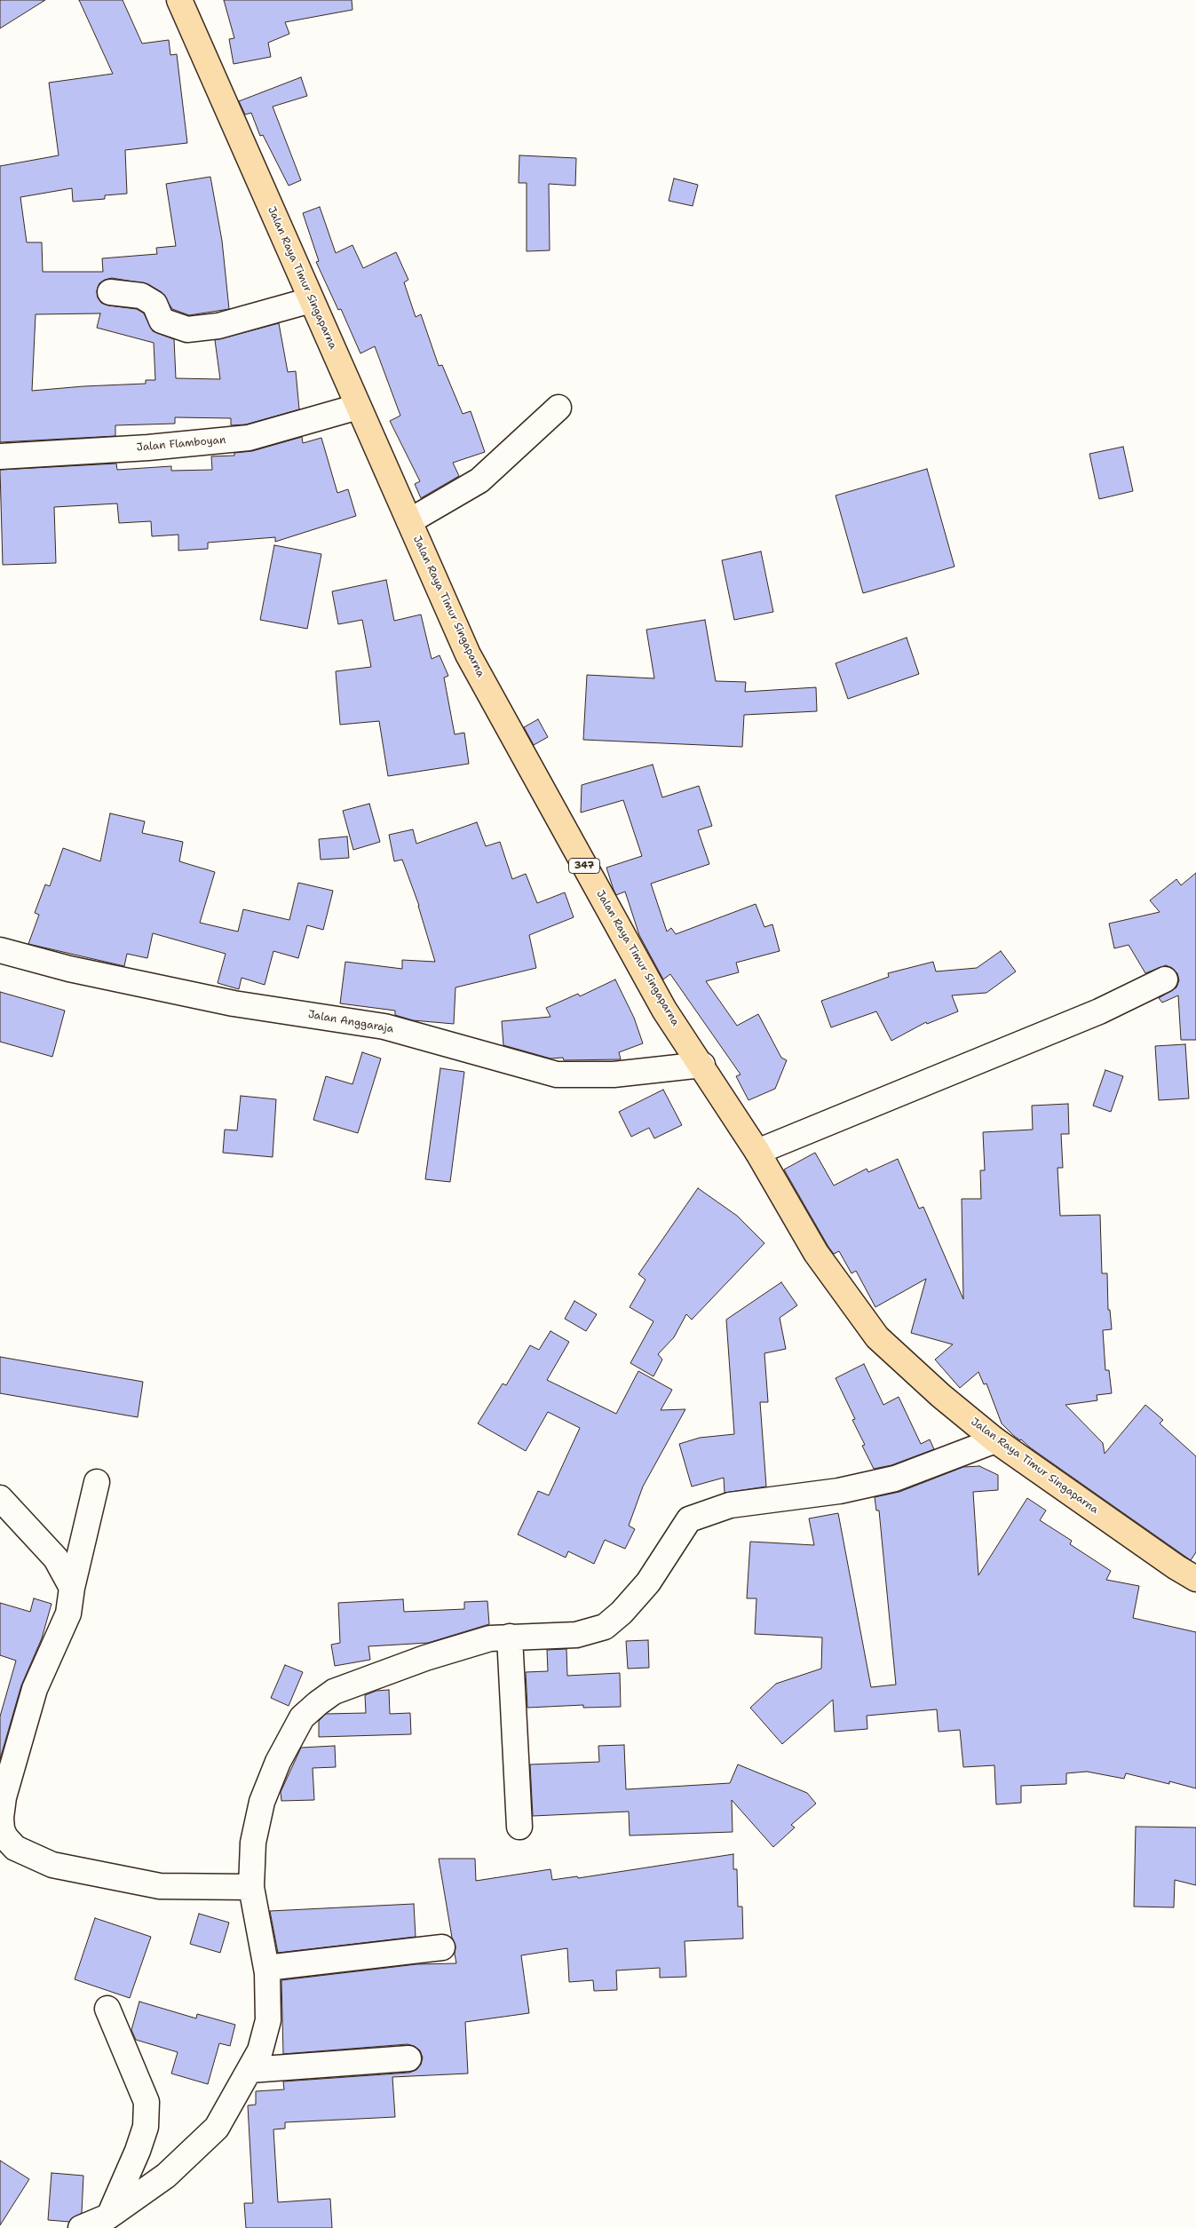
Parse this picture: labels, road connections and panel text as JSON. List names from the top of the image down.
{
  "streets": {
    "main road": ["Jalan Raya Timur Singaparna", "347"],
    "street": ["Jalan Flamboyan", "Jalan Anggaraja"]
  },
  "crossings": [
    ["Jalan Raya Timur Singaparna", "Jalan Flamboyan"],
    ["Jalan Raya Timur Singaparna", "Jalan Anggaraja"]
  ]
}
